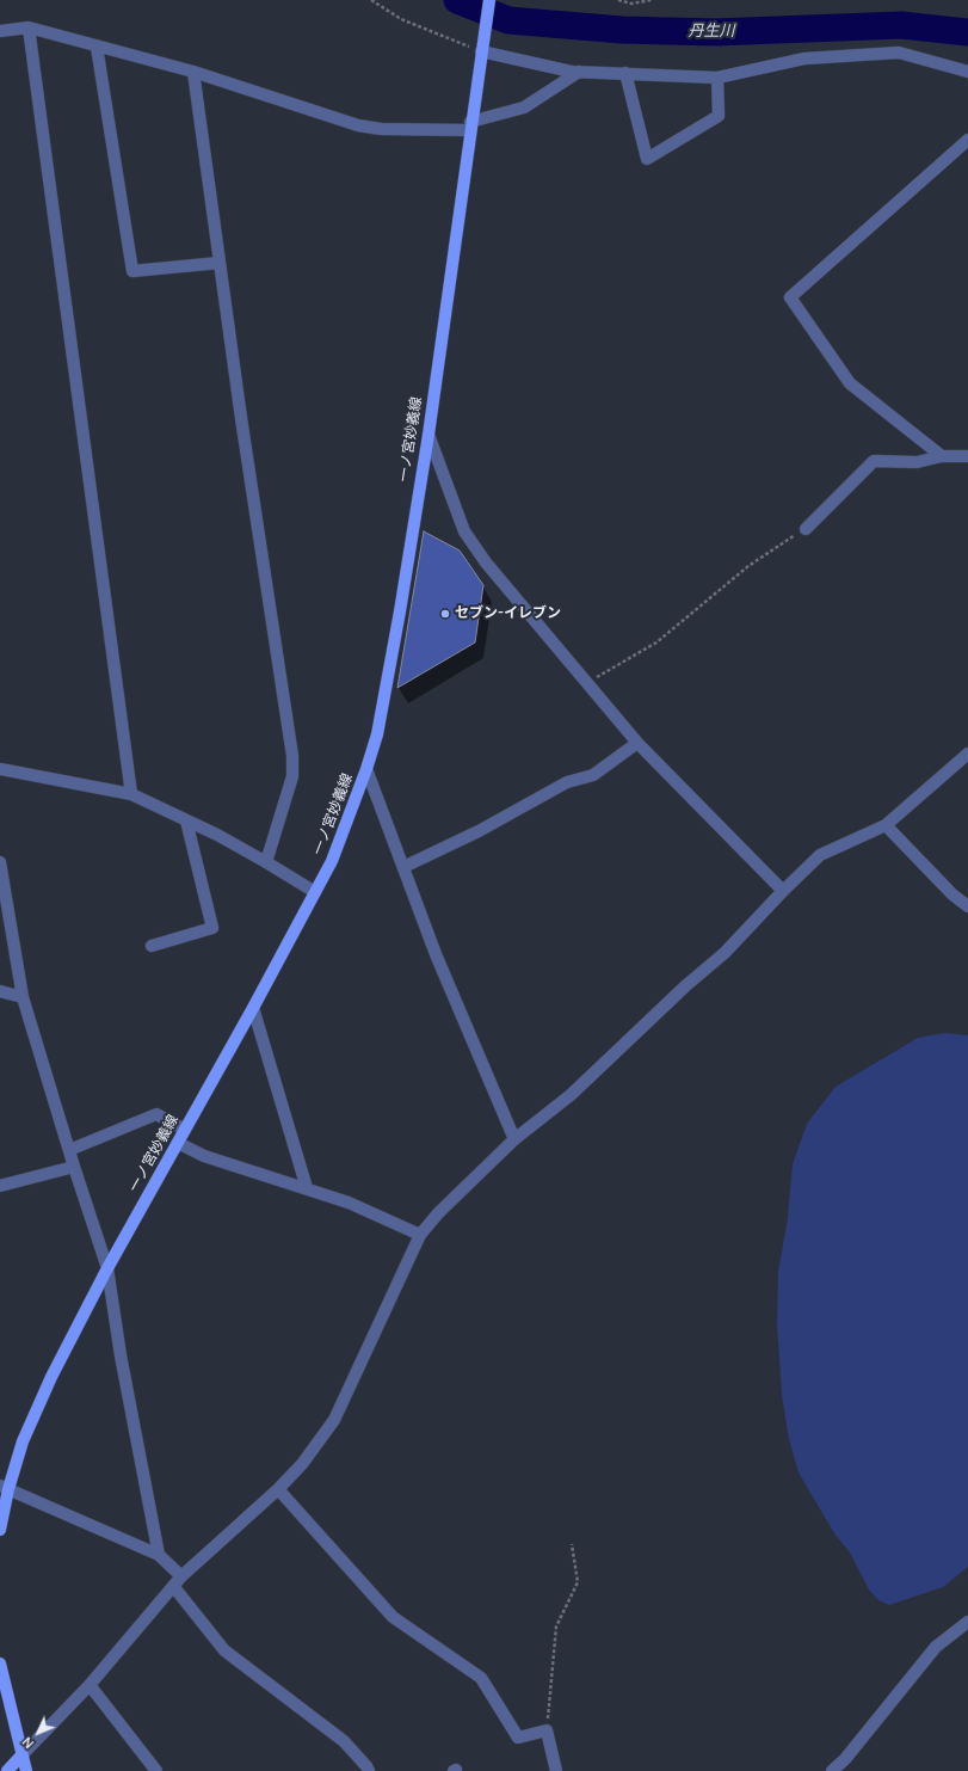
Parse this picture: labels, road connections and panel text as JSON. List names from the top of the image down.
{
  "streets": {
    "main road": ["一ノ宮妙義線"]
  },
  "water": ["丹生川"],
  "places": ["セブン-イレブン"],
  "north": "bottom left"
}
